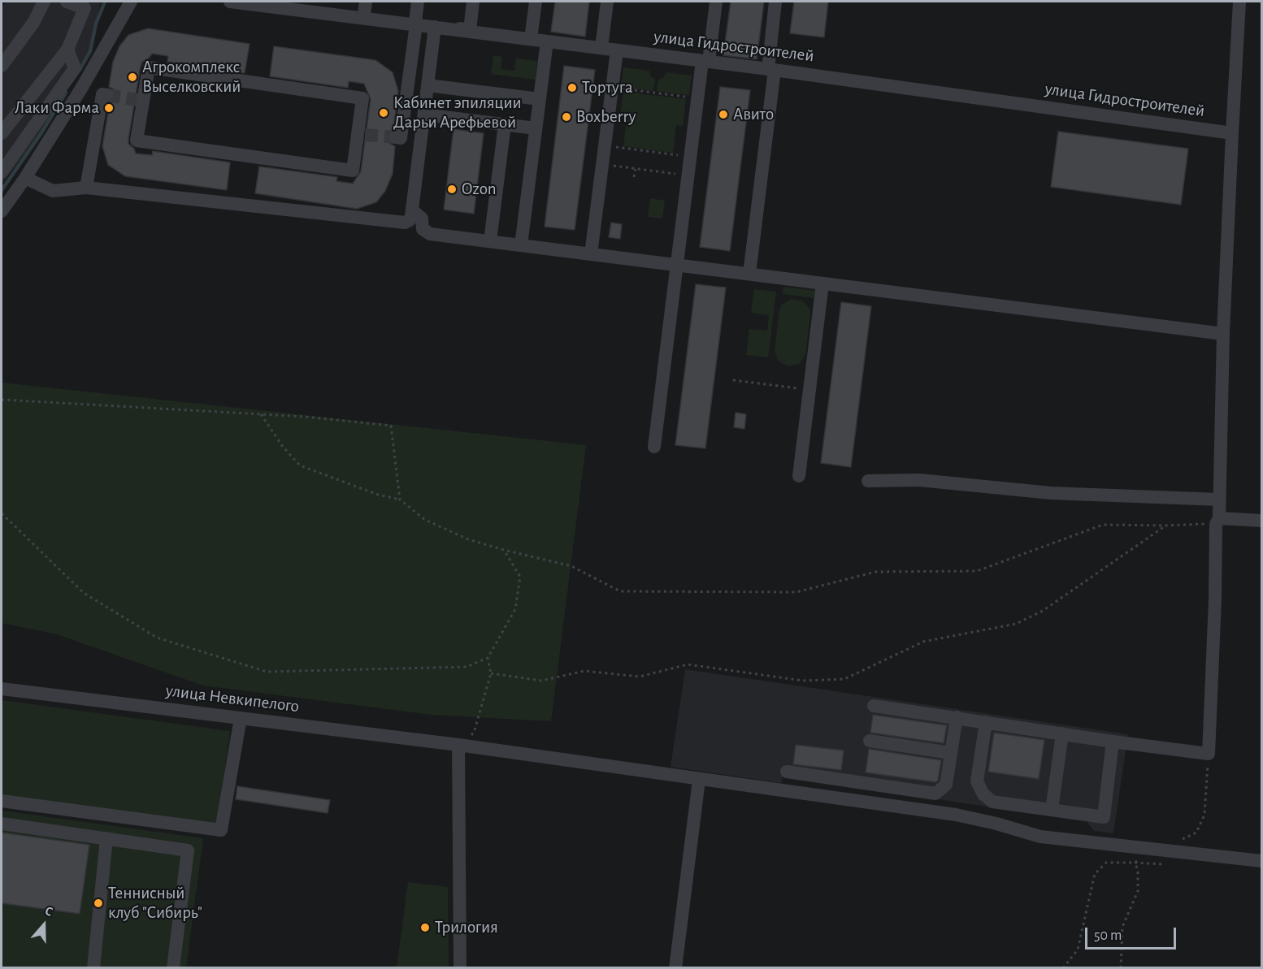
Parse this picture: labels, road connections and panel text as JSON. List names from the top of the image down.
{
  "streets": {
    "street": ["улица Гидростроителей", "улица Невкипелого"]
  },
  "places": [
    "Агрокомплекс Выселковский",
    "Тортуга",
    "Лаки Фарма",
    "Кабинет эпиляции Дарьи Арефьевой",
    "Авито",
    "Boxberry",
    "Ozon",
    "Теннисный клуб \"Сибирь\"",
    "Трилогия"
  ],
  "scale_bar": "50 m",
  "north": "top"
}
